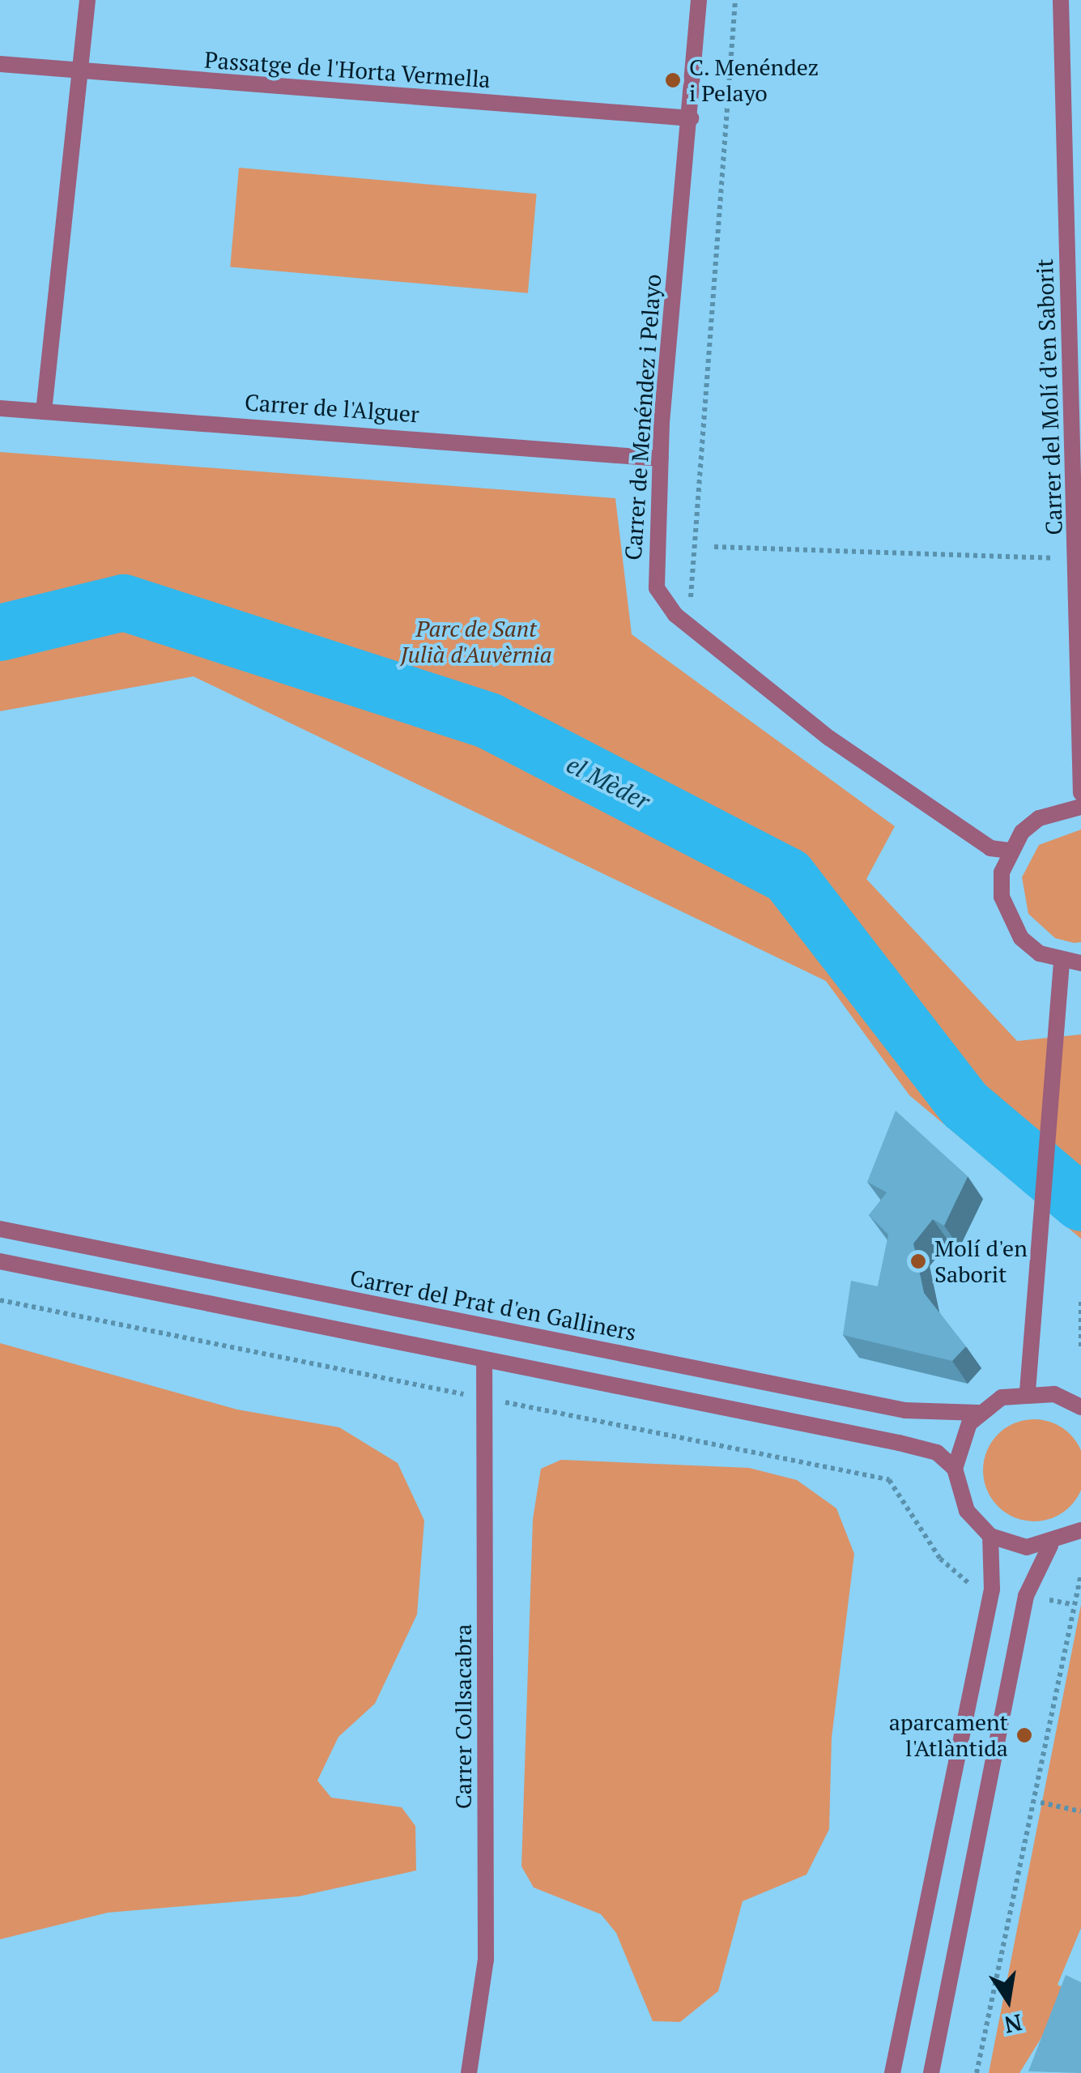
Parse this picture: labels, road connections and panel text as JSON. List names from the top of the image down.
{
  "streets": {
    "street": [
      "Passatge de l'Horta Vermella",
      "Carrer del Molí d'en Saborit",
      "Carrer de l'Alguer",
      "Carrer de Menéndez i Pelayo",
      "Carrer del Prat d'en Galliners",
      "Carrer Collsacabra"
    ]
  },
  "crossings": [
    ["Passatge de l'Horta Vermella", "Carrer de Menéndez i Pelayo"],
    ["Carrer de l'Alguer", "Carrer de Menéndez i Pelayo"]
  ],
  "water": ["el Mèder"],
  "parks": ["Parc de Sant Julià d'Auvèrnia"],
  "places": ["C. Menéndez i Pelayo", "Molí d'en Saborit", "aparcament l'Atlàntida"],
  "north": "bottom"
}
